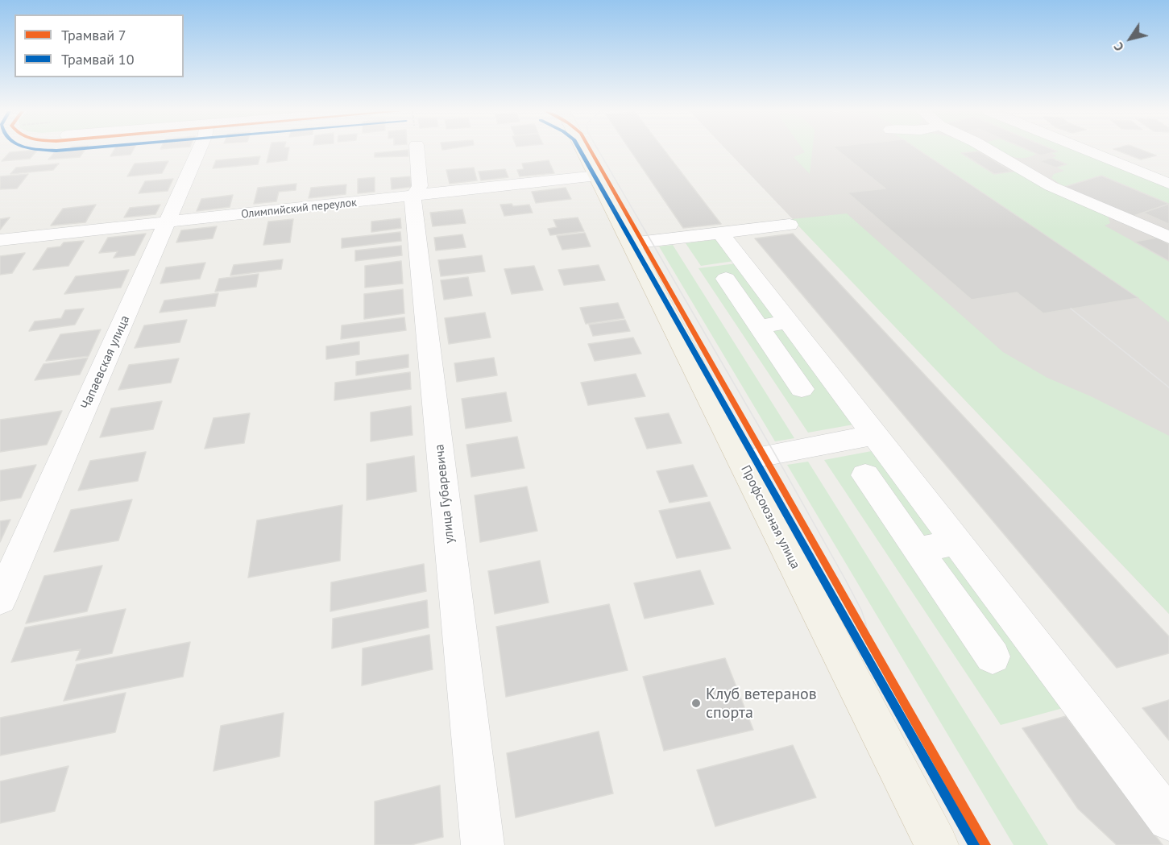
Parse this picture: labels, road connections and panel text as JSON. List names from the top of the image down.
{
  "streets": {
    "main road": ["Профсоюзная улица"],
    "street": ["Олимпийский переулок", "Чапаевская улица", "улица Губаревича"]
  },
  "crossings": [
    ["Олимпийский переулок", "Чапаевская улица"],
    ["Олимпийский переулок", "улица Губаревича"],
    ["Олимпийский переулок", "Профсоюзная улица"]
  ],
  "places": ["Клуб ветеранов спорта"],
  "lines": ["tram line 7", "tram line 10"],
  "legend": ["Трамвай 7", "Трамвай 10"],
  "north": "bottom left"
}
